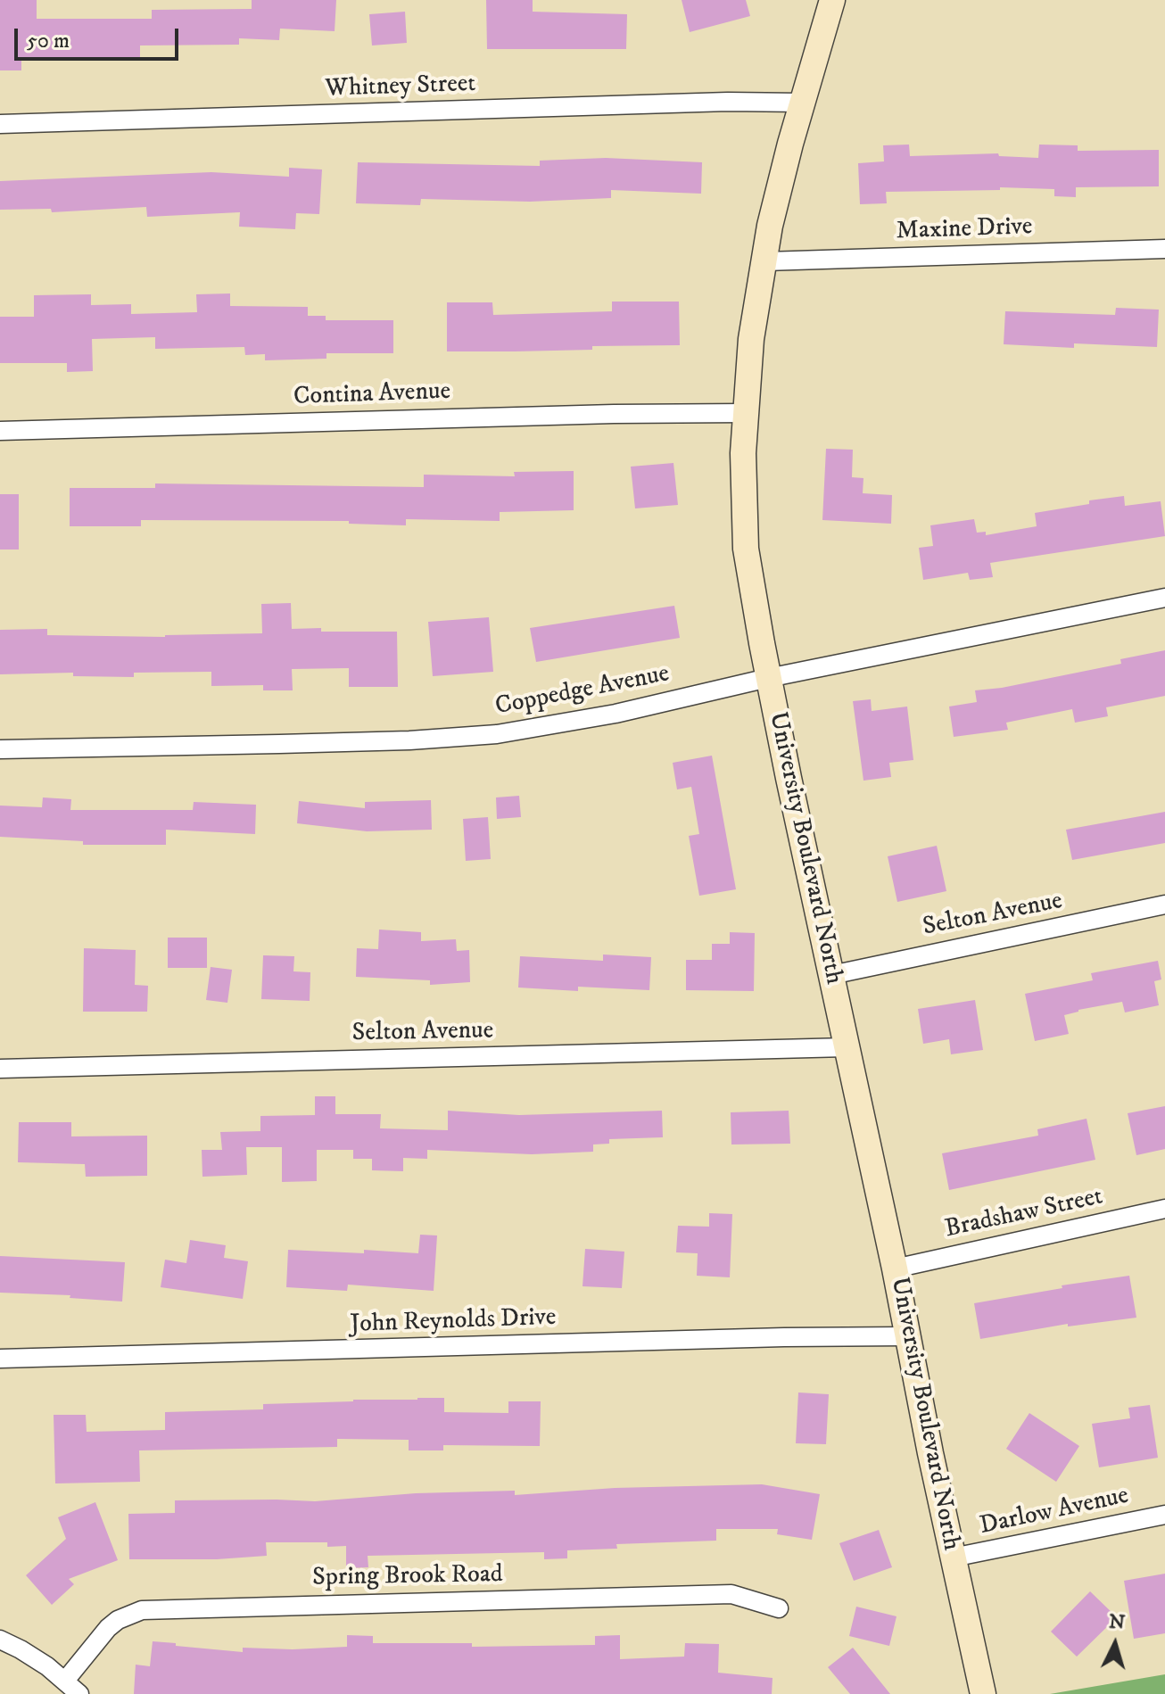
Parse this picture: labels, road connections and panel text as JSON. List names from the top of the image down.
{
  "streets": {
    "street": [
      "Whitney Street",
      "Maxine Drive",
      "Contina Avenue",
      "Coppedge Avenue",
      "University Boulevard North",
      "Selton Avenue",
      "Bradshaw Street",
      "John Reynolds Drive",
      "Darlow Avenue",
      "Spring Brook Road"
    ]
  },
  "crossings": [
    ["Whitney Street", "University Boulevard North"],
    ["Maxine Drive", "University Boulevard North"],
    ["Contina Avenue", "University Boulevard North"],
    ["Coppedge Avenue", "University Boulevard North"],
    ["University Boulevard North", "Selton Avenue"],
    ["University Boulevard North", "Bradshaw Street"],
    ["University Boulevard North", "John Reynolds Drive"],
    ["University Boulevard North", "Darlow Avenue"]
  ],
  "scale_bar": "50 m",
  "north": "top"
}
